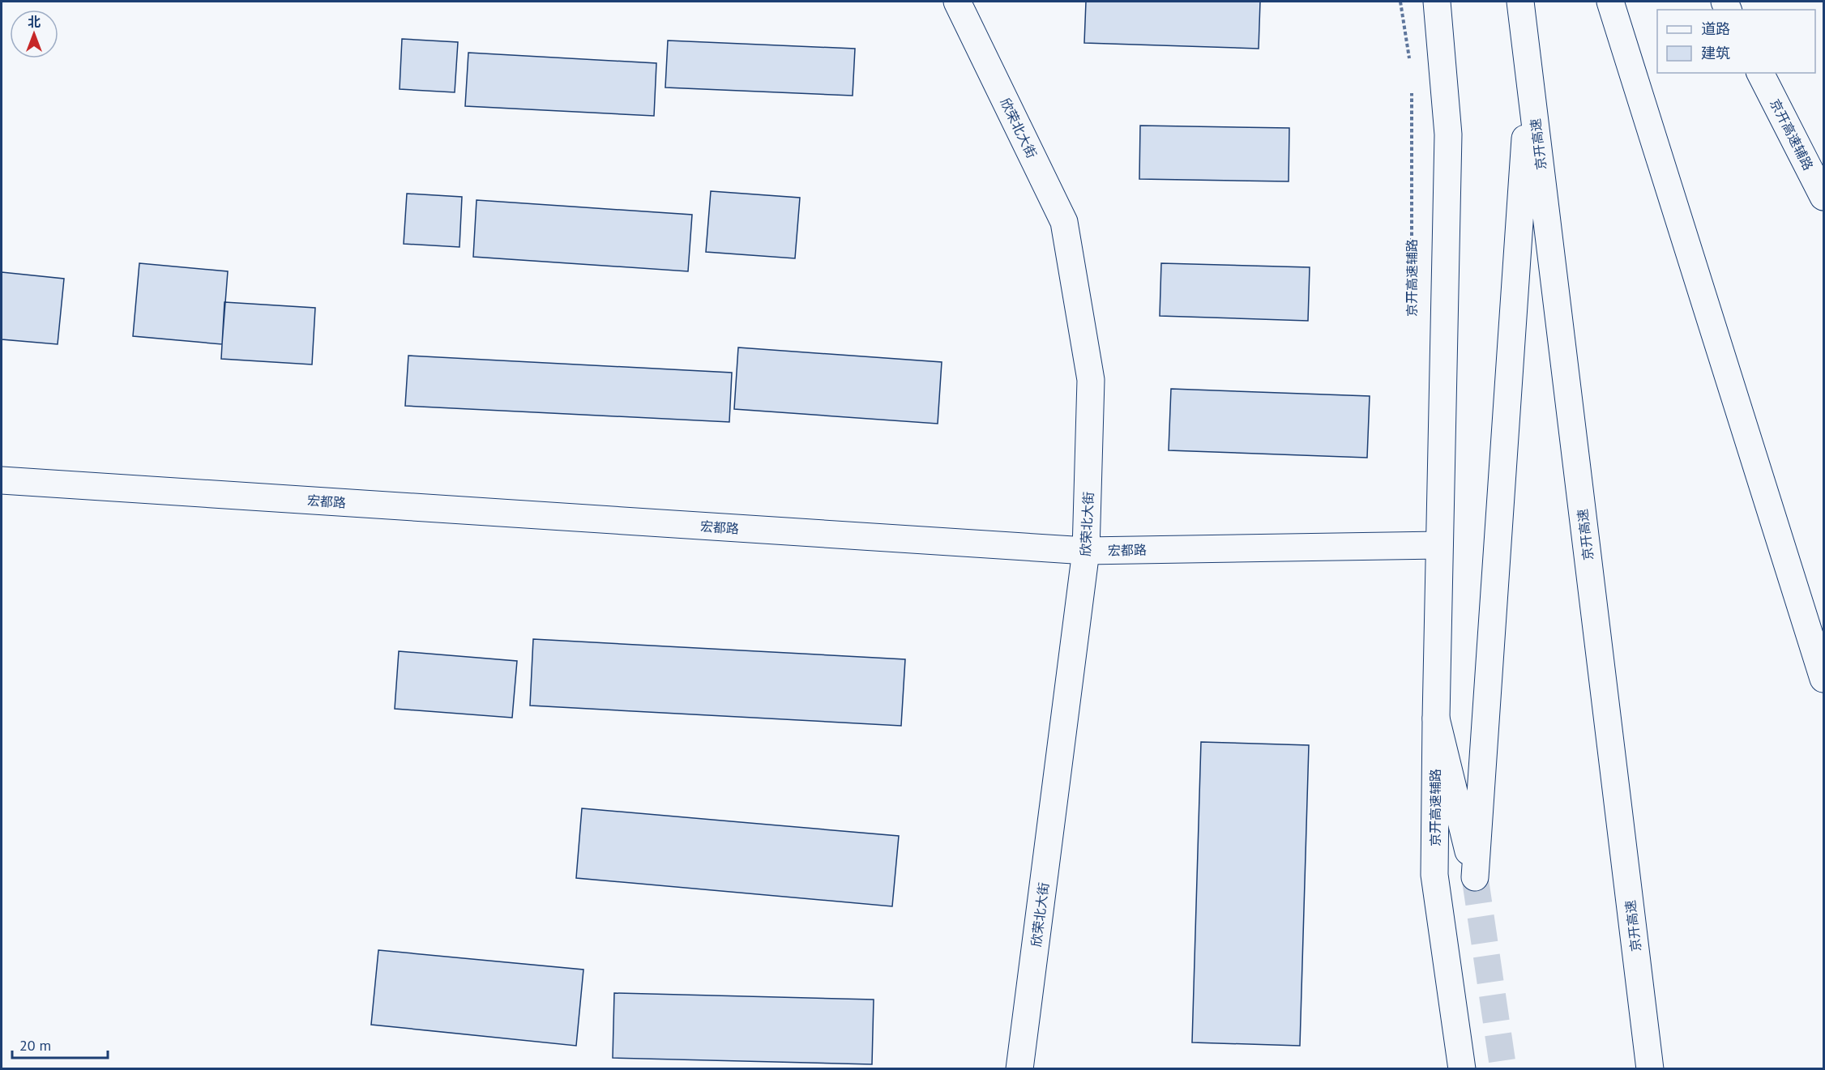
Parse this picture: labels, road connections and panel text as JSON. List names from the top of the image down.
{
  "streets": {
    "main road": [
      "欣荣北大街",
      "京开高速辅路",
      "京开高速",
      "宏都路"
    ]
  },
  "crossings": [
    ["欣荣北大街", "宏都路"],
    ["京开高速辅路", "宏都路"]
  ],
  "legend": ["道路", "建筑"],
  "scale_bar": "20 m",
  "north": "top"
}
